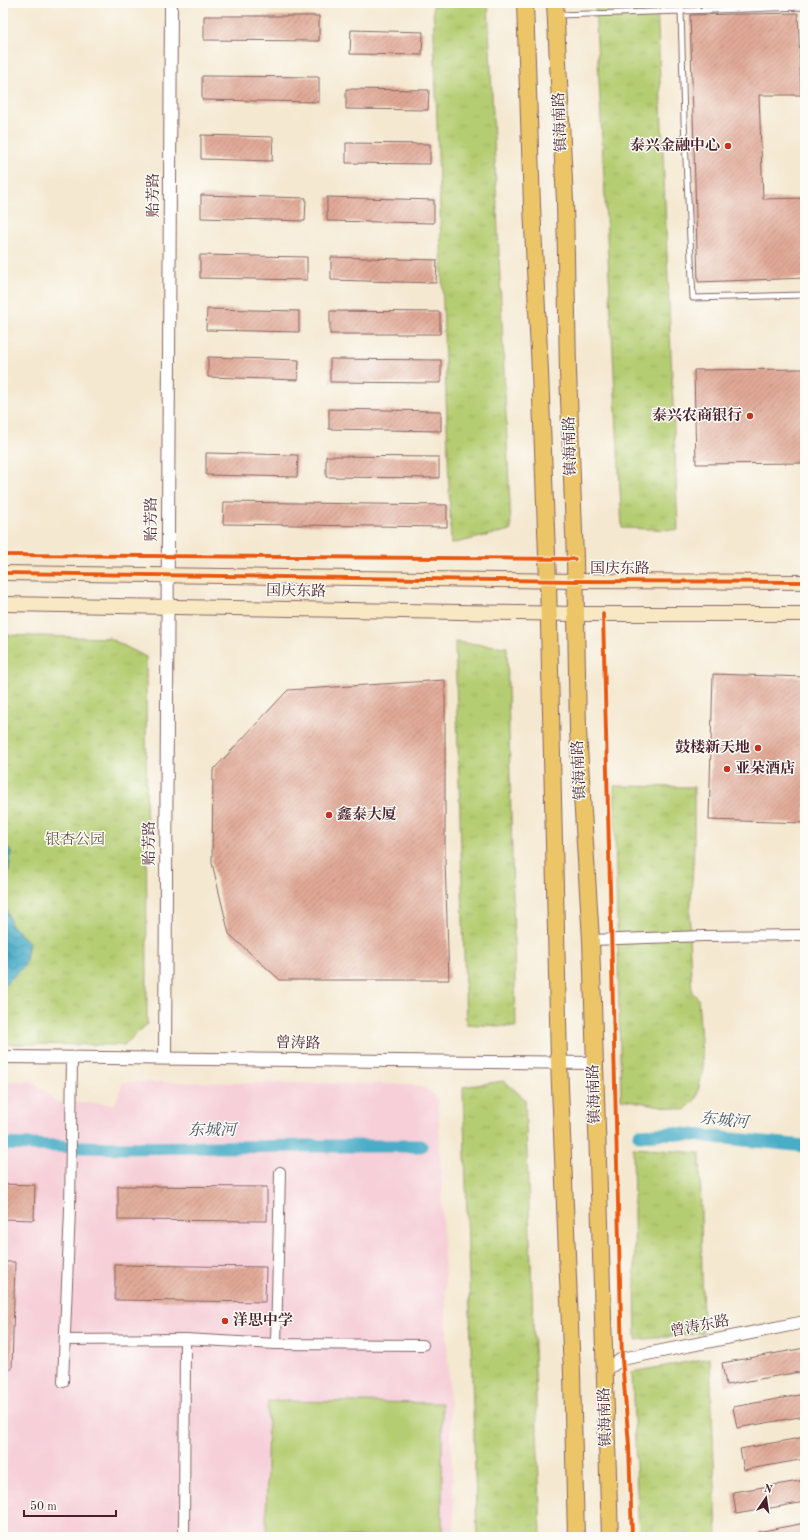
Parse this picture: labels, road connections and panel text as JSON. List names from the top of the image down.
{
  "streets": {
    "highway": ["镇海南路"],
    "main road": ["国庆东路"],
    "street": ["贻芳路", "曾涛路", "曾涛东路"]
  },
  "crossings": [
    ["镇海南路", "国庆东路"],
    ["镇海南路", "曾涛路"],
    ["镇海南路", "曾涛东路"],
    ["贻芳路", "国庆东路"],
    ["贻芳路", "曾涛路"]
  ],
  "water": ["东城河"],
  "parks": ["银杏公园"],
  "places": [
    "泰兴金融中心",
    "泰兴农商银行",
    "鼓楼新天地",
    "亚朵酒店",
    "鑫泰大厦",
    "洋思中学"
  ],
  "scale_bar": "50 m",
  "north": "top"
}
